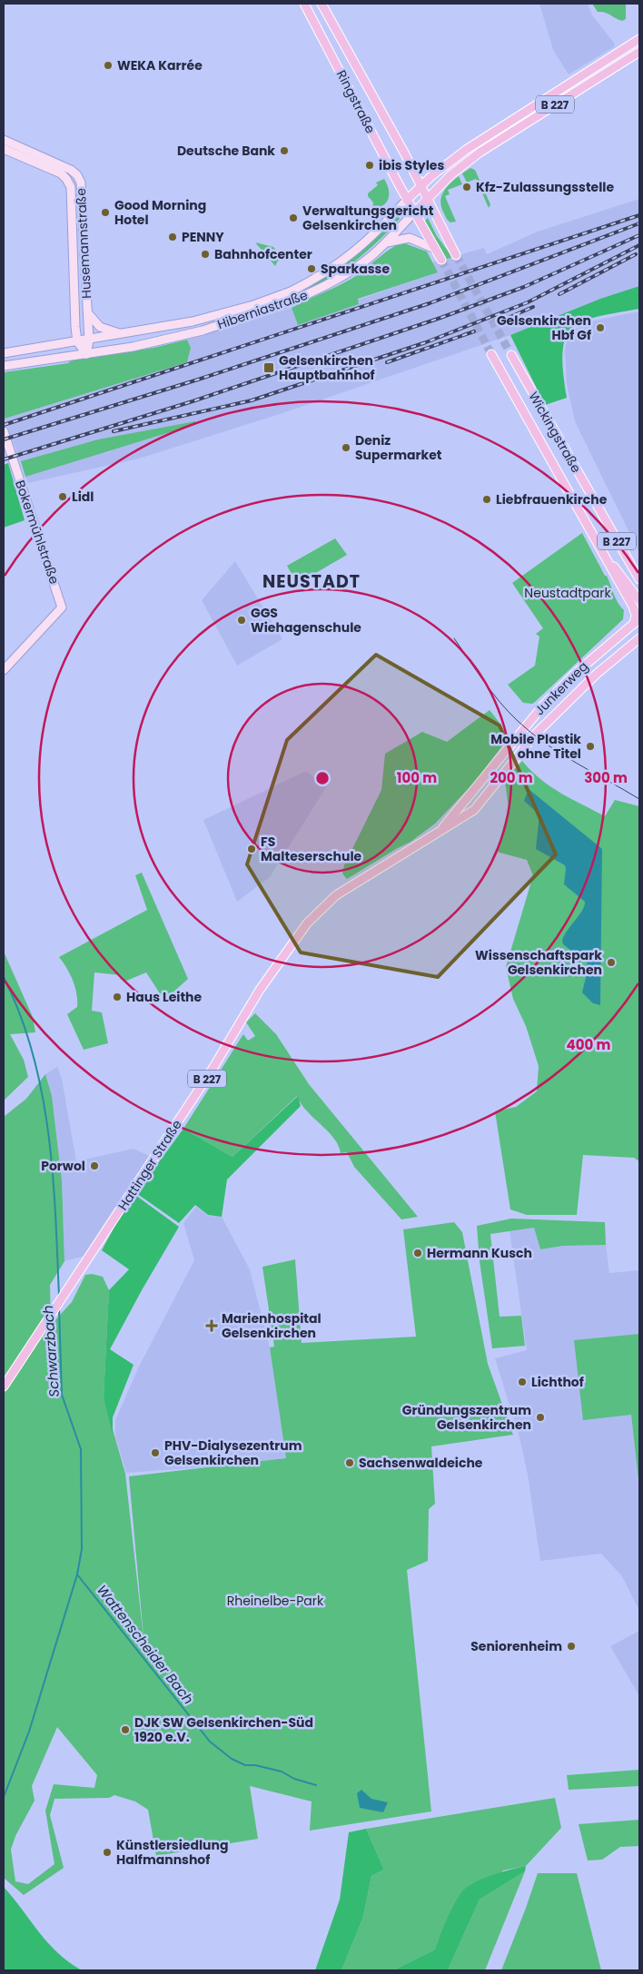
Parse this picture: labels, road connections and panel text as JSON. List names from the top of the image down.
{
  "streets": {
    "main road": [
      "Ringstraße",
      "B 227",
      "Husemannstraße",
      "Hiberniastraße",
      "Wickingstraße",
      "Bokermühlstraße",
      "Junkerweg",
      "Hattinger Straße"
    ]
  },
  "crossings": [
    ["Ringstraße", "B 227"],
    ["Ringstraße", "Hiberniastraße"],
    ["B 227", "Hiberniastraße"],
    ["Husemannstraße", "Hiberniastraße"],
    ["Wickingstraße", "Junkerweg"],
    ["Junkerweg", "Hattinger Straße"]
  ],
  "districts": ["NEUSTADT"],
  "water": ["Schwarzbach", "Wattenscheider Bach"],
  "parks": ["Neustadtpark", "Rheinelbe-Park"],
  "places": {
    "other": [
      "WEKA Karrée",
      "Deutsche Bank",
      "ibis Styles",
      "Kfz-Zulassungsstelle",
      "Good Morning Hotel",
      "Verwaltungsgericht Gelsenkirchen",
      "PENNY",
      "Bahnhofcenter",
      "Sparkasse",
      "Gelsenkirchen Hbf Gf",
      "Deniz Supermarket",
      "Lidl",
      "Liebfrauenkirche",
      "GGS Wiehagenschule",
      "Mobile Plastik ohne Titel",
      "FS Malteserschule",
      "Wissenschaftspark Gelsenkirchen",
      "Haus Leithe",
      "Porwol",
      "Hermann Kusch",
      "Lichthof",
      "Gründungszentrum Gelsenkirchen",
      "PHV-Dialysezentrum Gelsenkirchen",
      "Sachsenwaldeiche",
      "Seniorenheim",
      "DJK SW Gelsenkirchen-Süd 1920 e.V.",
      "Künstlersiedlung Halfmannshof"
    ],
    "transit": ["Gelsenkirchen Hauptbahnhof"],
    "health": ["Marienhospital Gelsenkirchen"]
  },
  "rings": [
    "100 m",
    "200 m",
    "300 m",
    "400 m"
  ]
}
